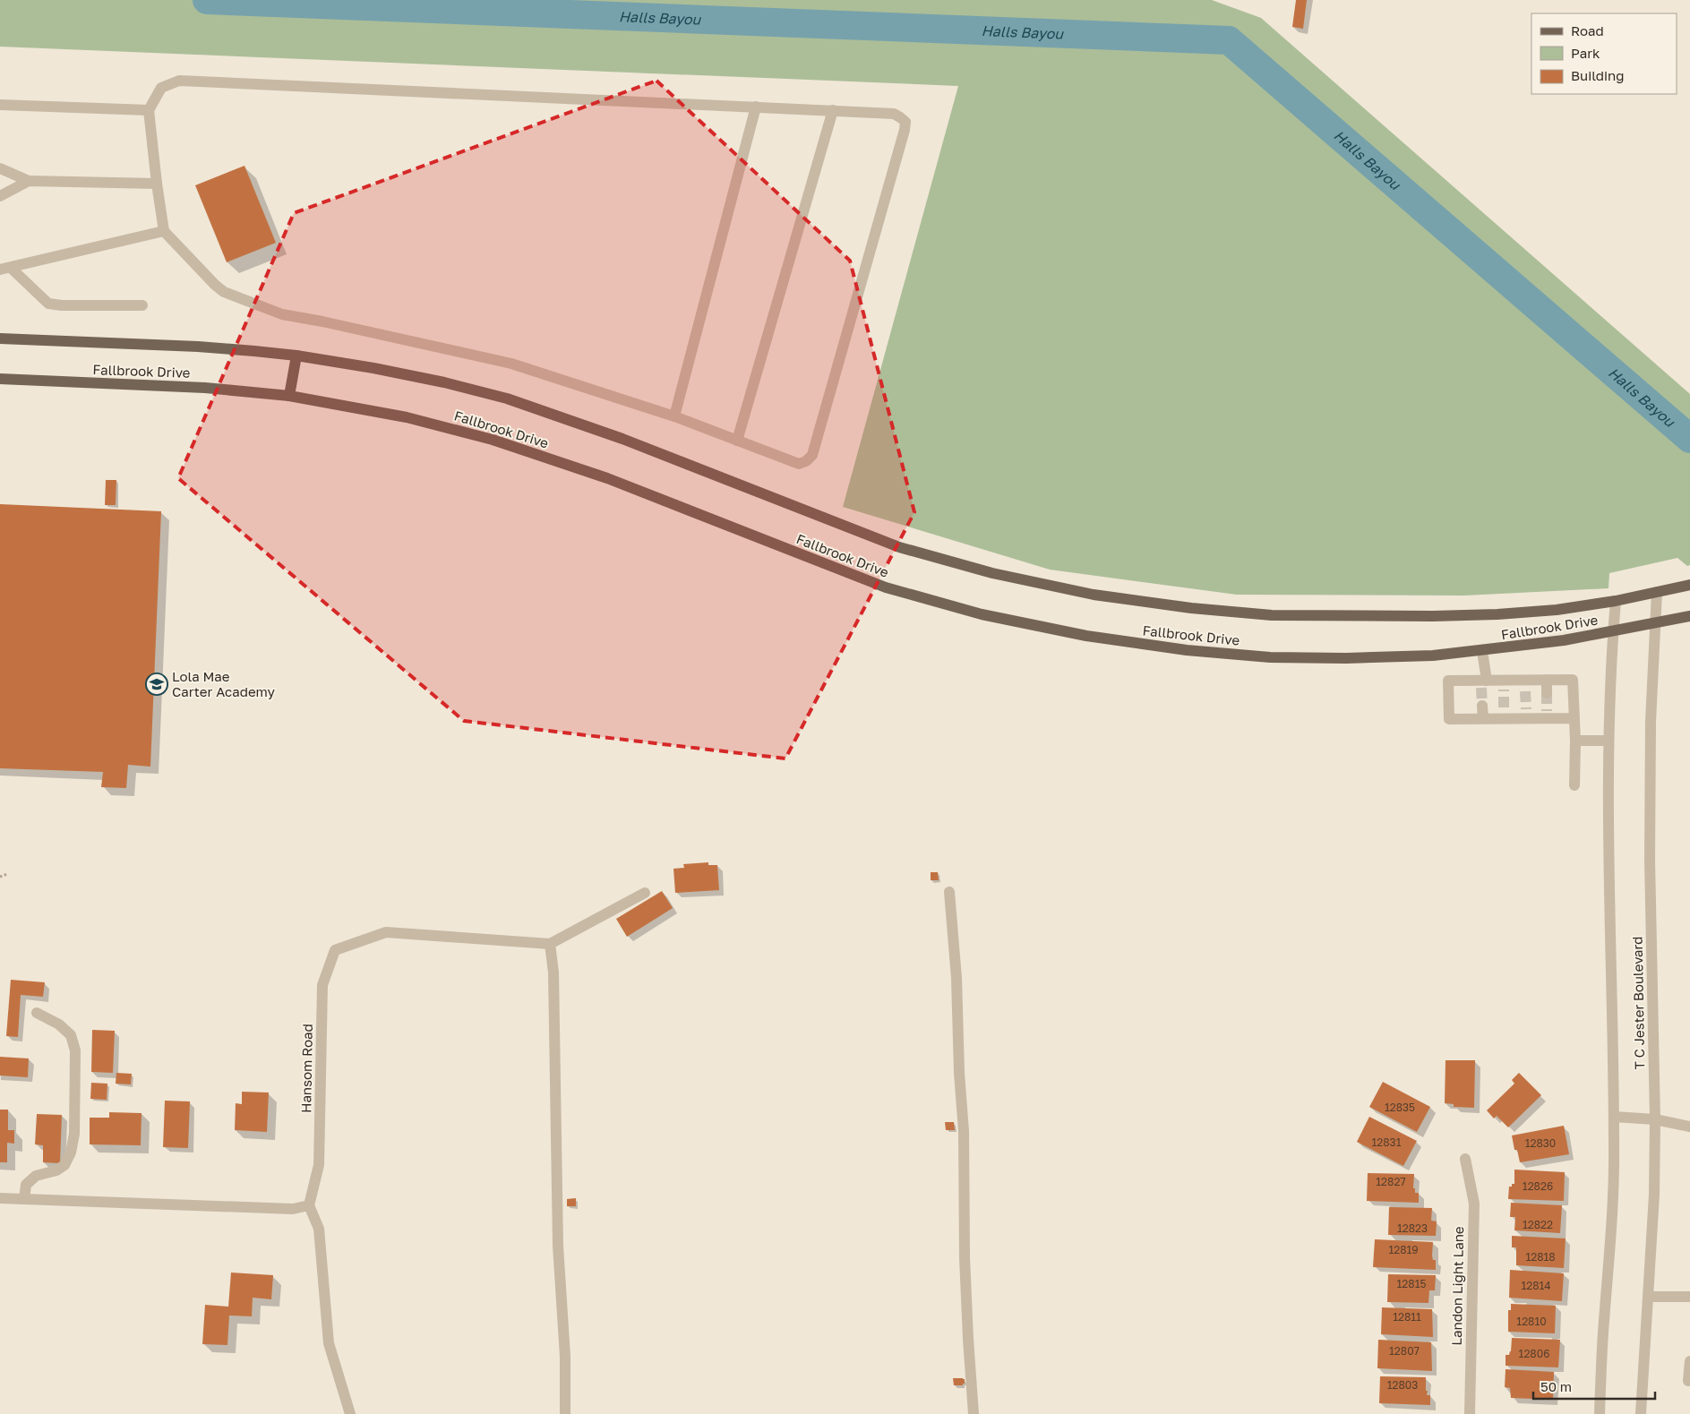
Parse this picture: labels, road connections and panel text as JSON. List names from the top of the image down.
{
  "streets": {
    "main road": ["Fallbrook Drive"],
    "street": ["T C Jester Boulevard", "Hansom Road", "Landon Light Lane"]
  },
  "crossings": [
    ["Fallbrook Drive", "T C Jester Boulevard"]
  ],
  "water": ["Halls Bayou"],
  "places": {
    "school or university": ["Lola Mae Carter Academy"]
  },
  "house_numbers": [
    "12835",
    "12831",
    "12830",
    "12827",
    "12826",
    "12822",
    "12823",
    "12819",
    "12818",
    "12815",
    "12814",
    "12811",
    "12810",
    "12807",
    "12806",
    "12803"
  ],
  "legend": ["Road", "Park", "Building"],
  "scale_bar": "50 m"
}
